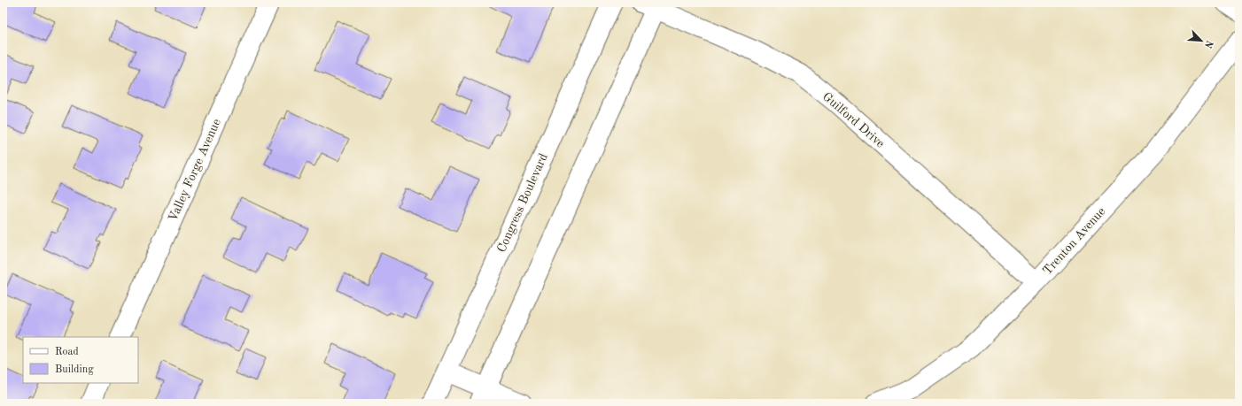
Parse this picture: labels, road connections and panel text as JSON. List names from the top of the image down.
{
  "streets": {
    "street": [
      "Guilford Drive",
      "Valley Forge Avenue",
      "Congress Boulevard",
      "Trenton Avenue"
    ]
  },
  "crossings": [
    ["Guilford Drive", "Trenton Avenue"]
  ],
  "legend": ["Road", "Building"],
  "north": "bottom right"
}
